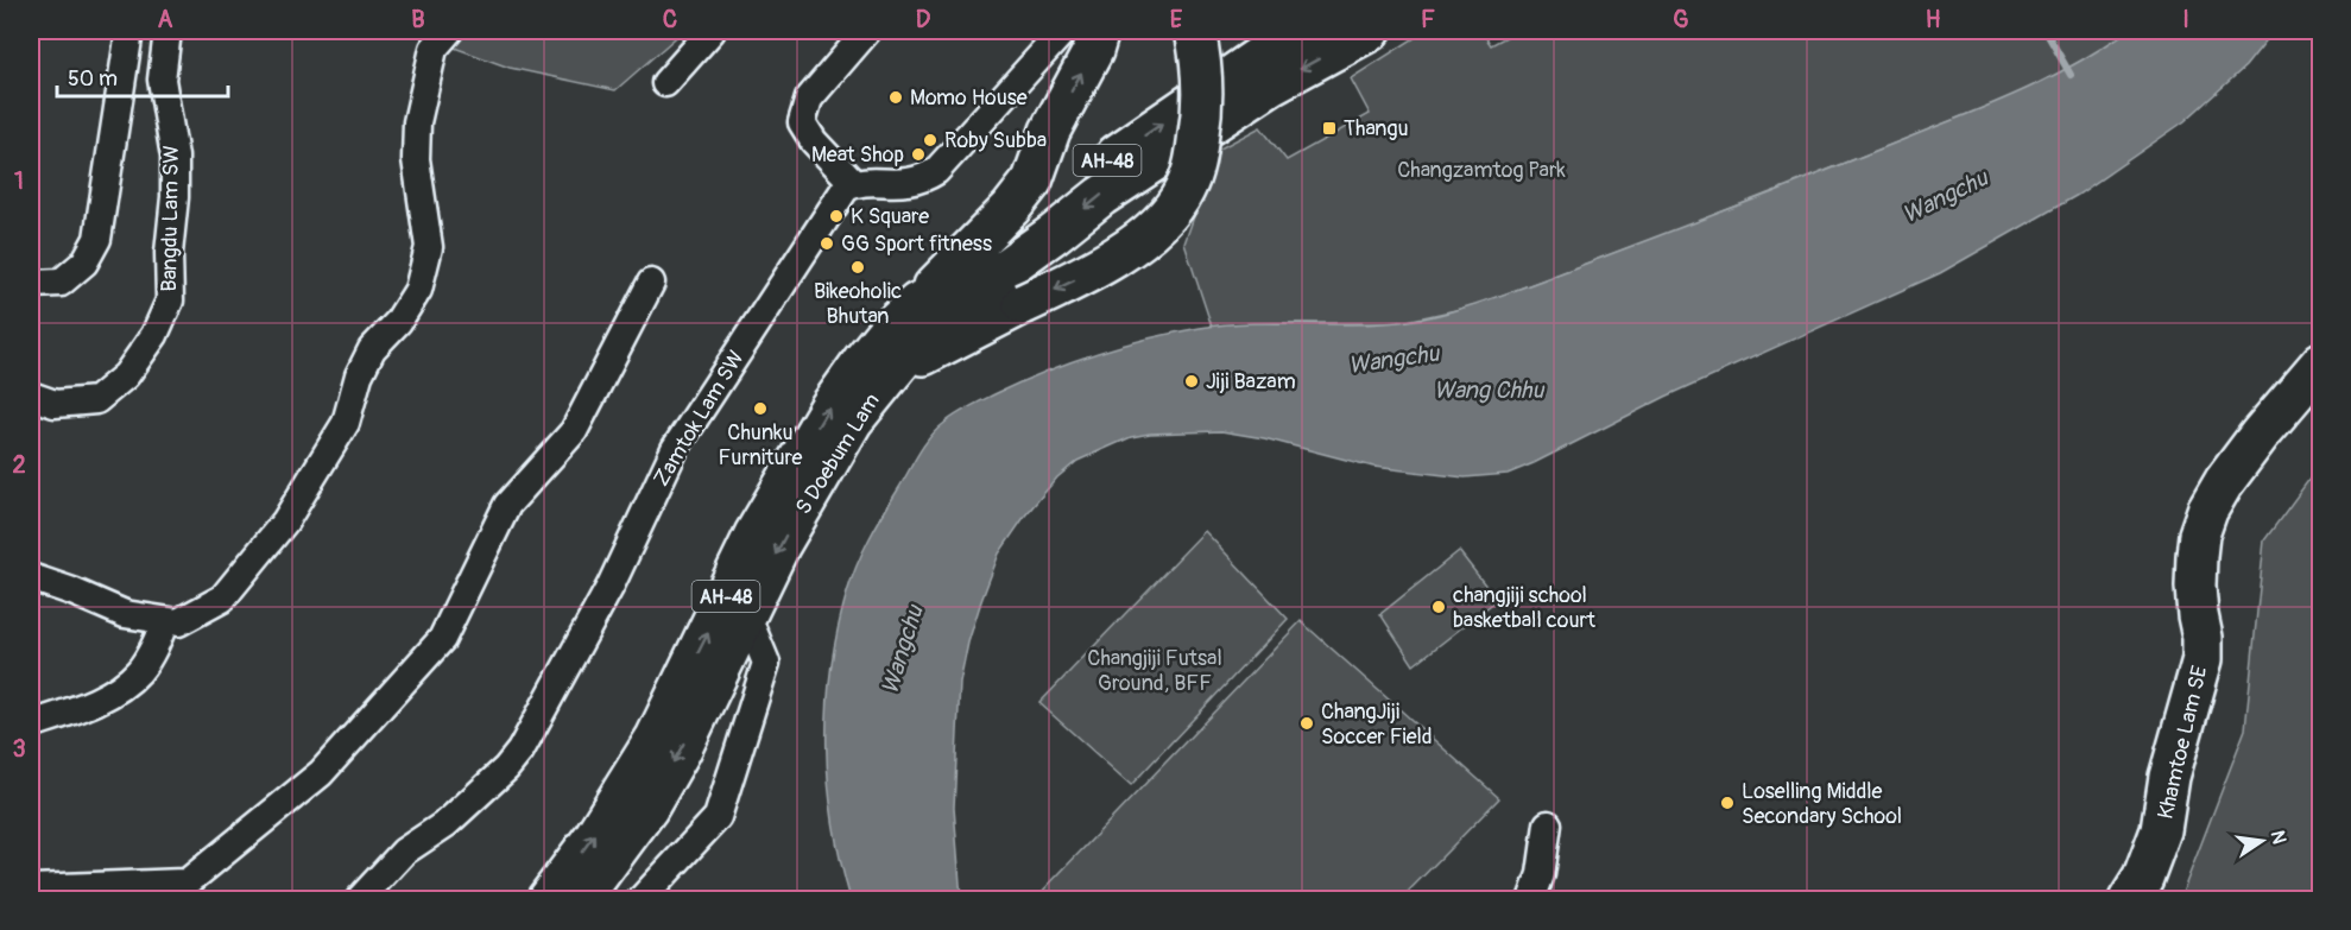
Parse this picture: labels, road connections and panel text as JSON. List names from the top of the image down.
{
  "streets": {
    "main road": ["AH-48", "S Doebum Lam", "Khamtoe Lam SE"],
    "street": ["Bangdu Lam SW", "Zamtok Lam SW"]
  },
  "water": ["Wangchu", "Wang Chhu"],
  "parks": ["Changzamtog Park", "Changjiji Futsal Ground, BFF"],
  "places": {
    "other": [
      "Momo House",
      "Roby Subba",
      "Meat Shop",
      "K Square",
      "GG Sport fitness",
      "Bikeoholic Bhutan",
      "Jiji Bazam",
      "Chunku Furniture",
      "changjiji school basketball court",
      "ChangJiji Soccer Field",
      "Loselling Middle Secondary School"
    ],
    "transit": ["Thangu"]
  },
  "scale_bar": "50 m",
  "north": "right",
  "grid": {
    "columns": [
      "A",
      "B",
      "C",
      "D",
      "E",
      "F",
      "G",
      "H",
      "I"
    ],
    "rows": ["1", "2", "3"]
  }
}
